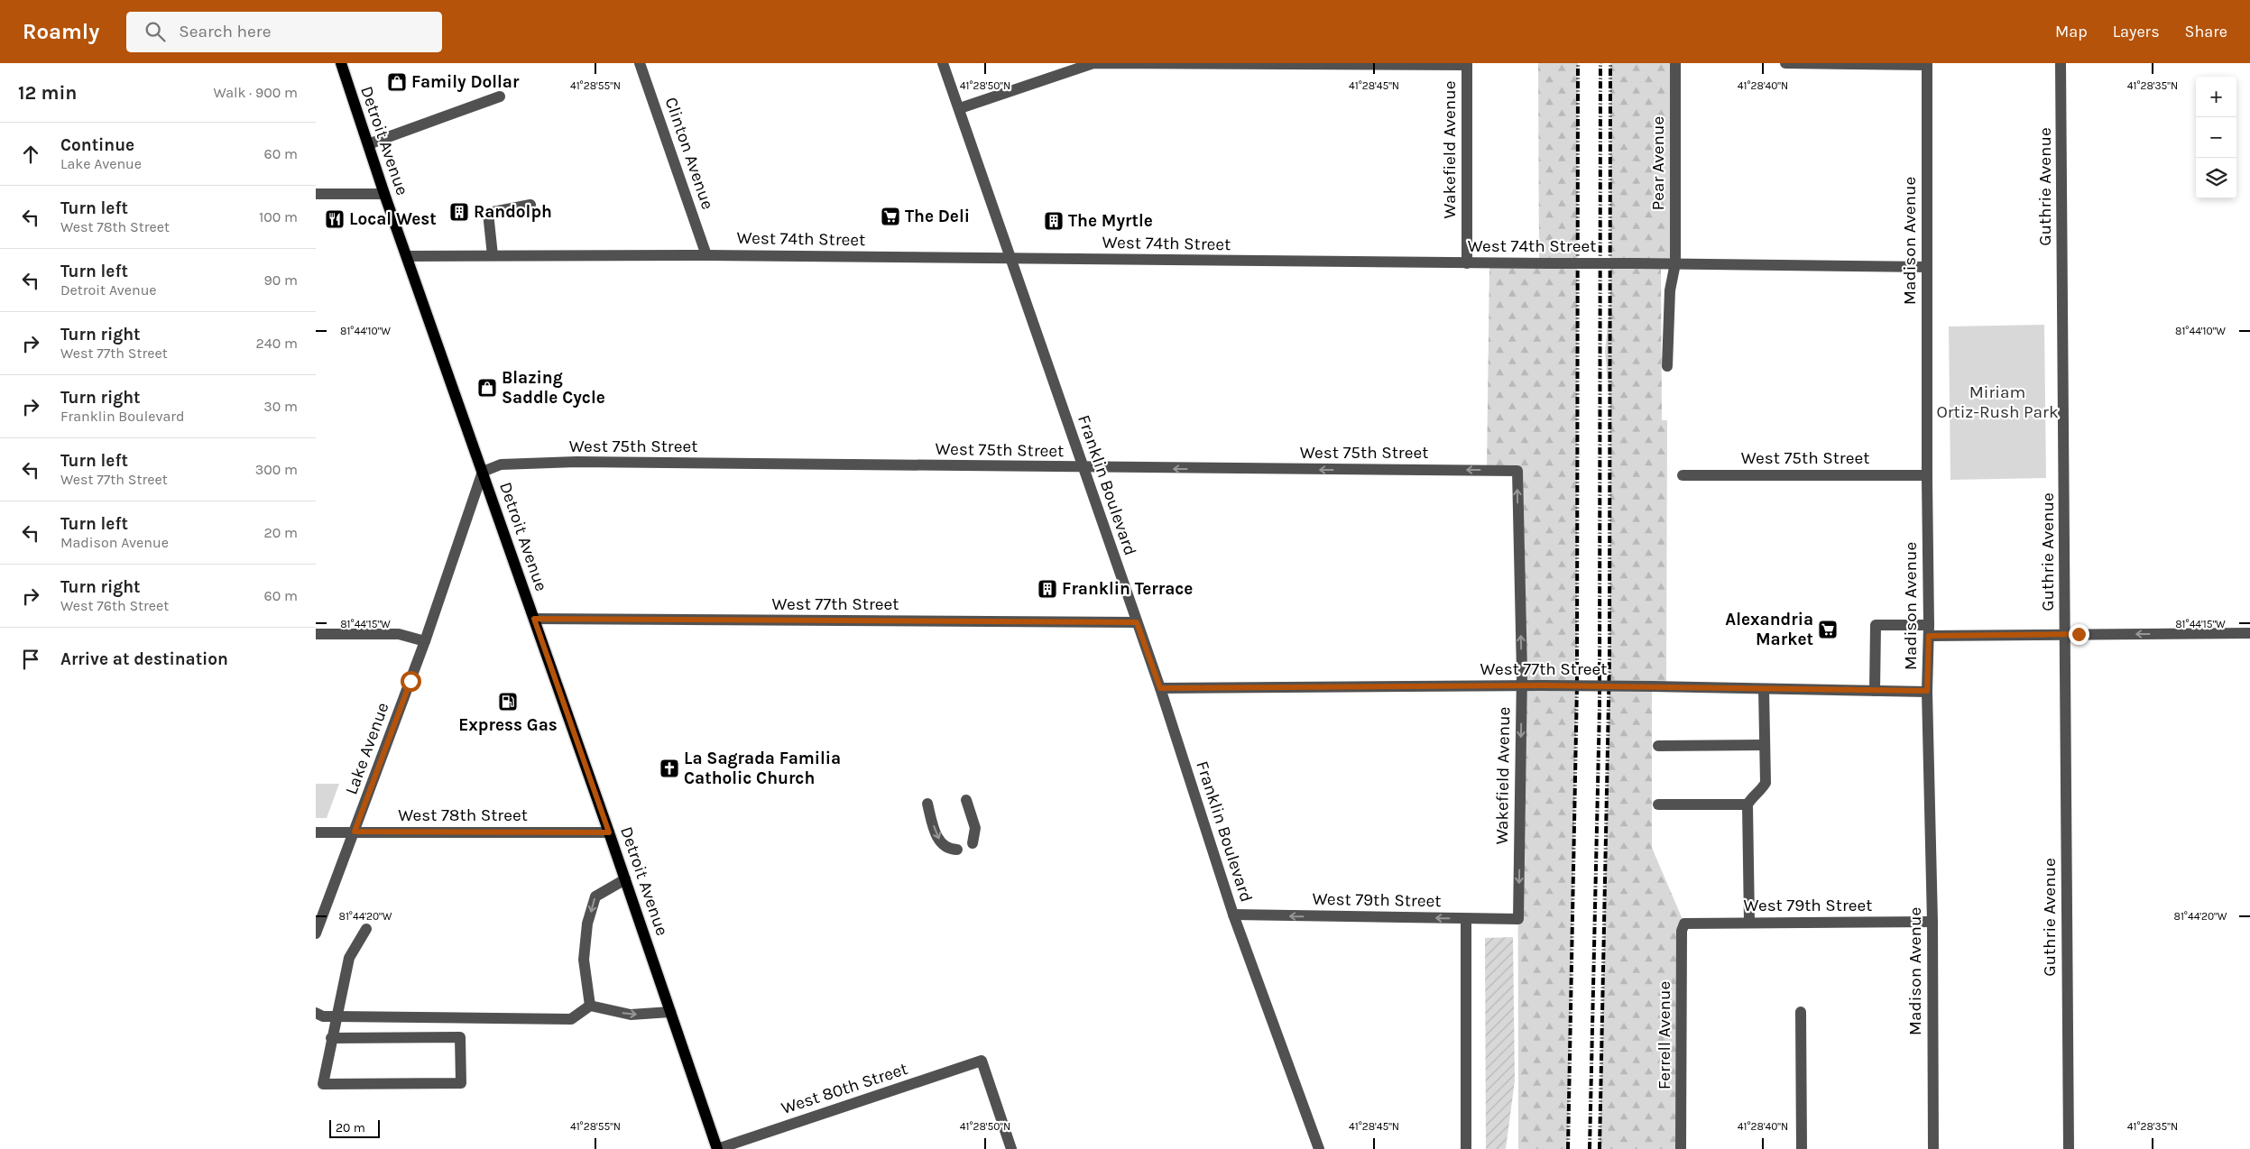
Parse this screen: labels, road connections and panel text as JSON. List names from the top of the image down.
{
  "streets": {
    "main road": ["Detroit Avenue"],
    "street": [
      "Wakefield Avenue",
      "Clinton Avenue",
      "Pear Avenue",
      "Guthrie Avenue",
      "West 74th Street",
      "Madison Avenue",
      "West 75th Street",
      "Franklin Boulevard",
      "West 77th Street",
      "Lake Avenue",
      "West 78th Street",
      "West 79th Street",
      "Ferrell Avenue",
      "West 80th Street"
    ]
  },
  "crossings": [
    ["Detroit Avenue", "West 74th Street"],
    ["Detroit Avenue", "West 75th Street"],
    ["Detroit Avenue", "West 77th Street"],
    ["Detroit Avenue", "Lake Avenue"],
    ["Detroit Avenue", "West 78th Street"],
    ["Detroit Avenue", "West 80th Street"],
    ["Wakefield Avenue", "West 74th Street"],
    ["Wakefield Avenue", "West 75th Street"],
    ["Wakefield Avenue", "West 77th Street"],
    ["Wakefield Avenue", "West 79th Street"],
    ["Clinton Avenue", "West 74th Street"],
    ["Pear Avenue", "West 74th Street"],
    ["West 74th Street", "Madison Avenue"],
    ["West 74th Street", "Franklin Boulevard"],
    ["Madison Avenue", "West 75th Street"],
    ["Madison Avenue", "West 77th Street"],
    ["Madison Avenue", "West 79th Street"],
    ["West 75th Street", "Franklin Boulevard"],
    ["West 75th Street", "Lake Avenue"],
    ["Franklin Boulevard", "West 77th Street"],
    ["Franklin Boulevard", "West 79th Street"],
    ["Lake Avenue", "West 78th Street"],
    ["West 79th Street", "Ferrell Avenue"]
  ],
  "one_way": ["West 79th Street"],
  "parks": ["Miriam Ortiz-Rush Park"],
  "places": {
    "shop": ["Family Dollar", "Blazing Saddle Cycle"],
    "building": ["Randolph", "The Myrtle", "Franklin Terrace"],
    "supermarket": ["The Deli", "Alexandria Market"],
    "restaurant": ["Local West"],
    "fuel station": ["Express Gas"],
    "church": ["La Sagrada Familia Catholic Church"]
  },
  "scale_bar": "20 m",
  "page": {
    "header": "Roamly",
    "search": "Search here",
    "nav": ["Map", "Layers", "Share"],
    "heading": ["12 min", "Walk · 900 m"],
    "map_buttons": ["+", "−"],
    "list": [
      ["Continue", "Lake Avenue", "60 m"],
      ["Turn left", "West 78th Street", "100 m"],
      ["Turn left", "Detroit Avenue", "90 m"],
      ["Turn right", "West 77th Street", "240 m"],
      ["Turn right", "Franklin Boulevard", "30 m"],
      ["Turn left", "West 77th Street", "300 m"],
      ["Turn left", "Madison Avenue", "20 m"],
      ["Turn right", "West 76th Street", "60 m"],
      "Arrive at destination"
    ],
    "scale": "20 m"
  },
  "coordinates": [
    "41°28'55\"N",
    "41°28'50\"N",
    "41°28'45\"N",
    "41°28'40\"N",
    "41°28'35\"N",
    "81°44'10\"W",
    "81°44'15\"W",
    "81°44'20\"W"
  ]
}
